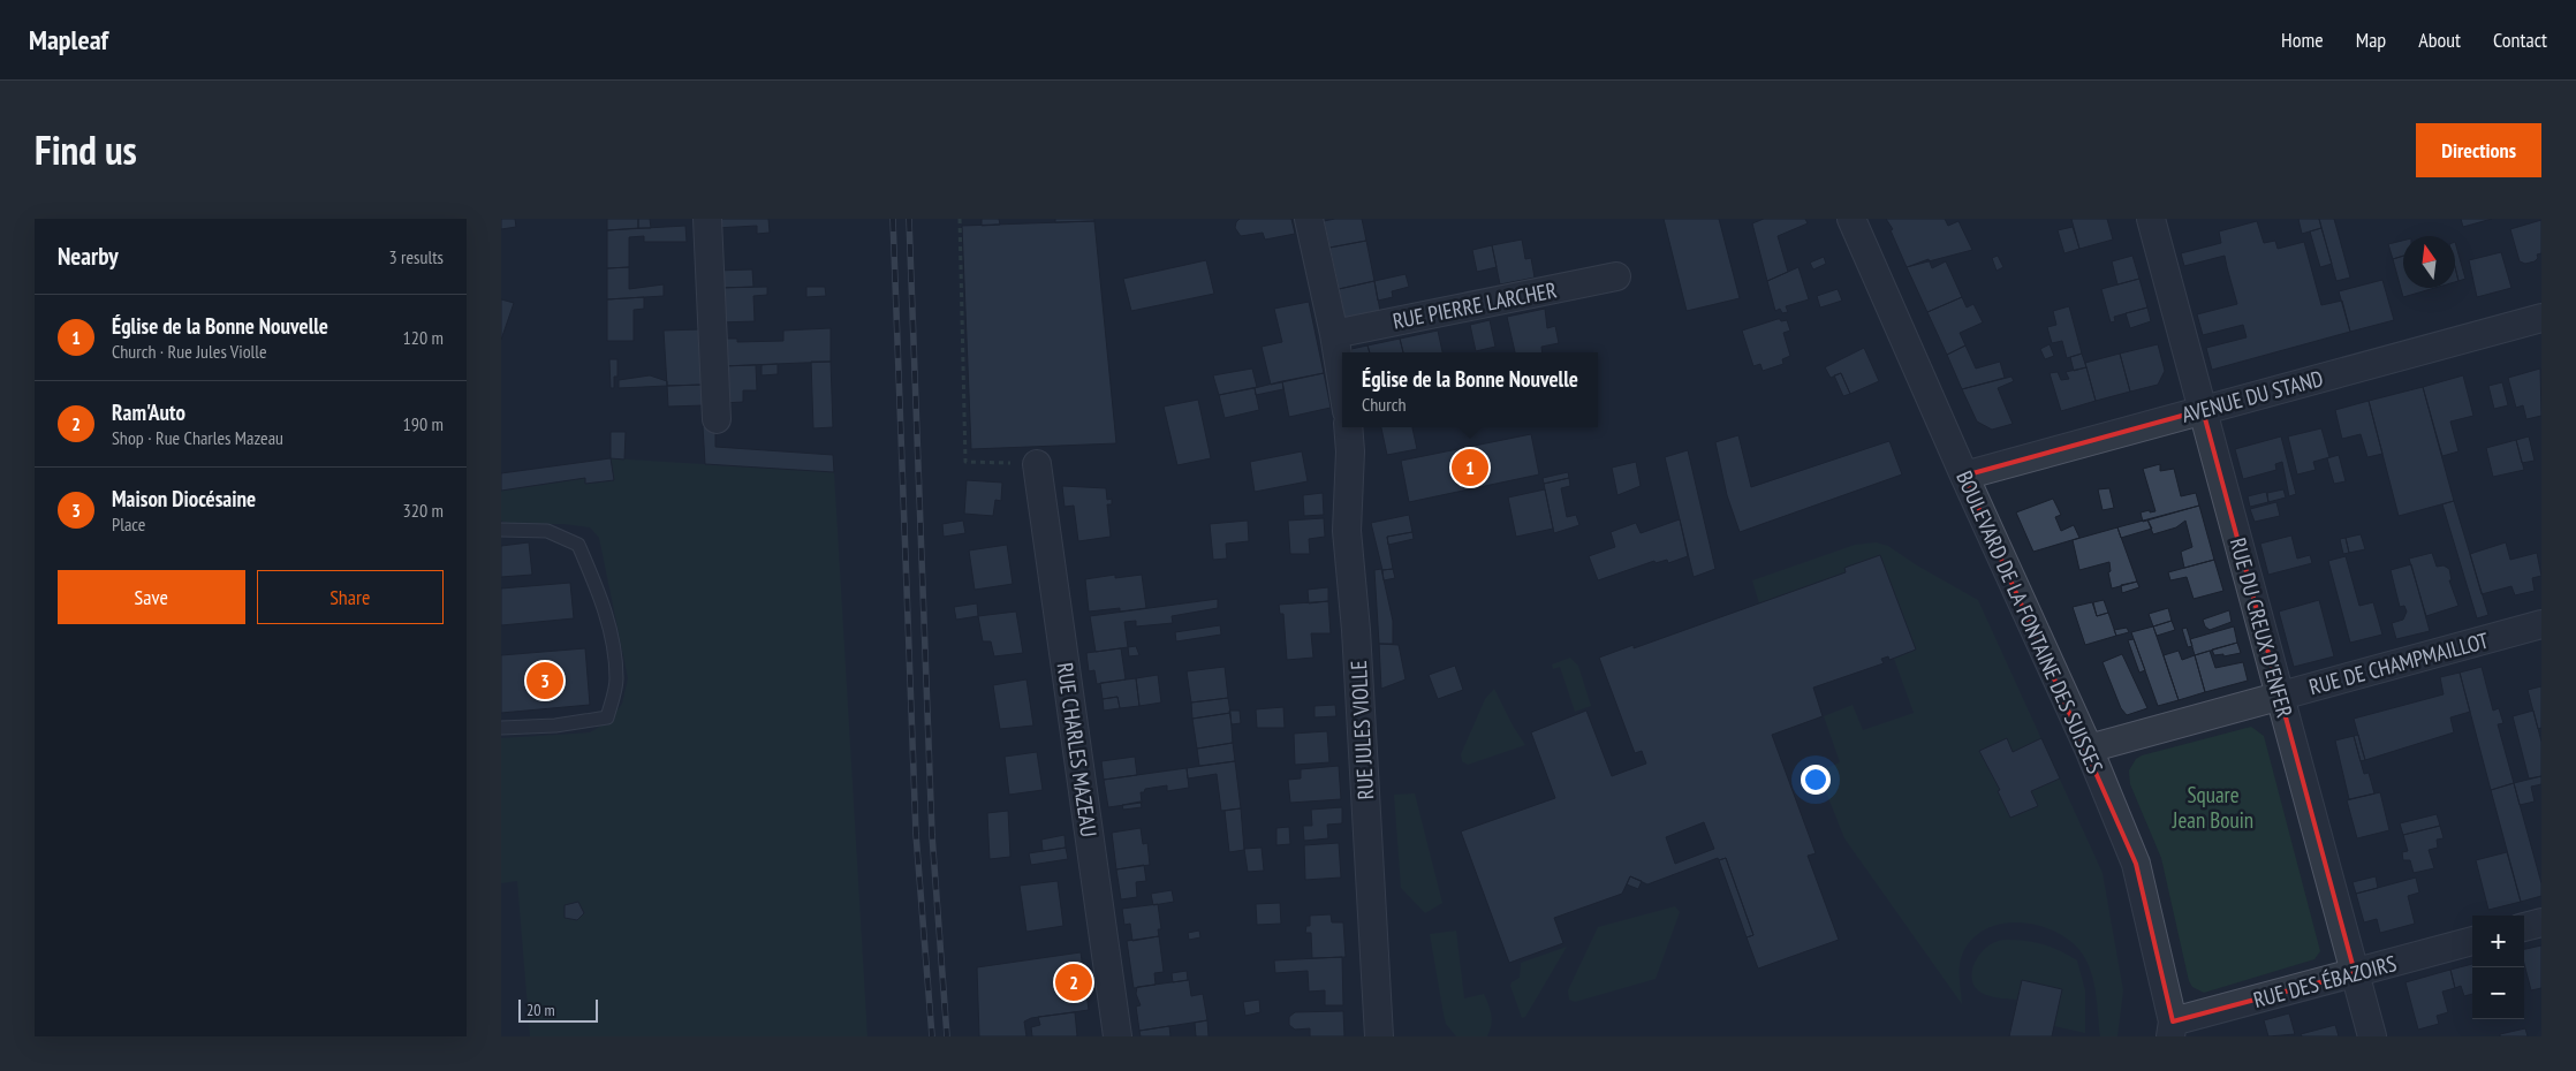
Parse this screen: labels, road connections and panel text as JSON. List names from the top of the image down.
{
  "streets": {
    "street": [
      "RUE PIERRE LARCHER",
      "AVENUE DU STAND",
      "BOULEVARD DE LA FONTAINE DES SUISSES",
      "RUE DU CREUX D'ENFER",
      "RUE DE CHAMPMAILLOT",
      "RUE JULES VIOLLE",
      "RUE CHARLES MAZEAU",
      "RUE DES ÉBAZOIRS"
    ]
  },
  "crossings": [
    ["AVENUE DU STAND", "BOULEVARD DE LA FONTAINE DES SUISSES"],
    ["AVENUE DU STAND", "RUE DU CREUX D'ENFER"],
    ["BOULEVARD DE LA FONTAINE DES SUISSES", "RUE DE CHAMPMAILLOT"],
    ["BOULEVARD DE LA FONTAINE DES SUISSES", "RUE DES ÉBAZOIRS"],
    ["RUE DU CREUX D'ENFER", "RUE DE CHAMPMAILLOT"],
    ["RUE DU CREUX D'ENFER", "RUE DES ÉBAZOIRS"]
  ],
  "parks": ["Square Jean Bouin"],
  "scale_bar": "20 m",
  "north": "top",
  "page": {
    "header": "Mapleaf",
    "nav": [
      "Home",
      "Map",
      "About",
      "Contact"
    ],
    "title": "Find us",
    "buttons": [
      "Directions",
      ["Save", "Share"]
    ],
    "heading": ["Nearby", "3 results"],
    "list": [
      {
        "mark": "1",
        "name": "Église de la Bonne Nouvelle",
        "note": "Church · Rue Jules Violle",
        "value": "120 m"
      },
      {
        "mark": "2",
        "name": "Ram'Auto",
        "note": "Shop · Rue Charles Mazeau",
        "value": "190 m"
      },
      {
        "mark": "3",
        "name": "Maison Diocésaine",
        "note": "Place",
        "value": "320 m"
      }
    ],
    "popup": ["Église de la Bonne Nouvelle", "Church"],
    "pins": ["1", "3", "2"],
    "map_buttons": ["+", "−"],
    "scale": "20 m"
  }
}
